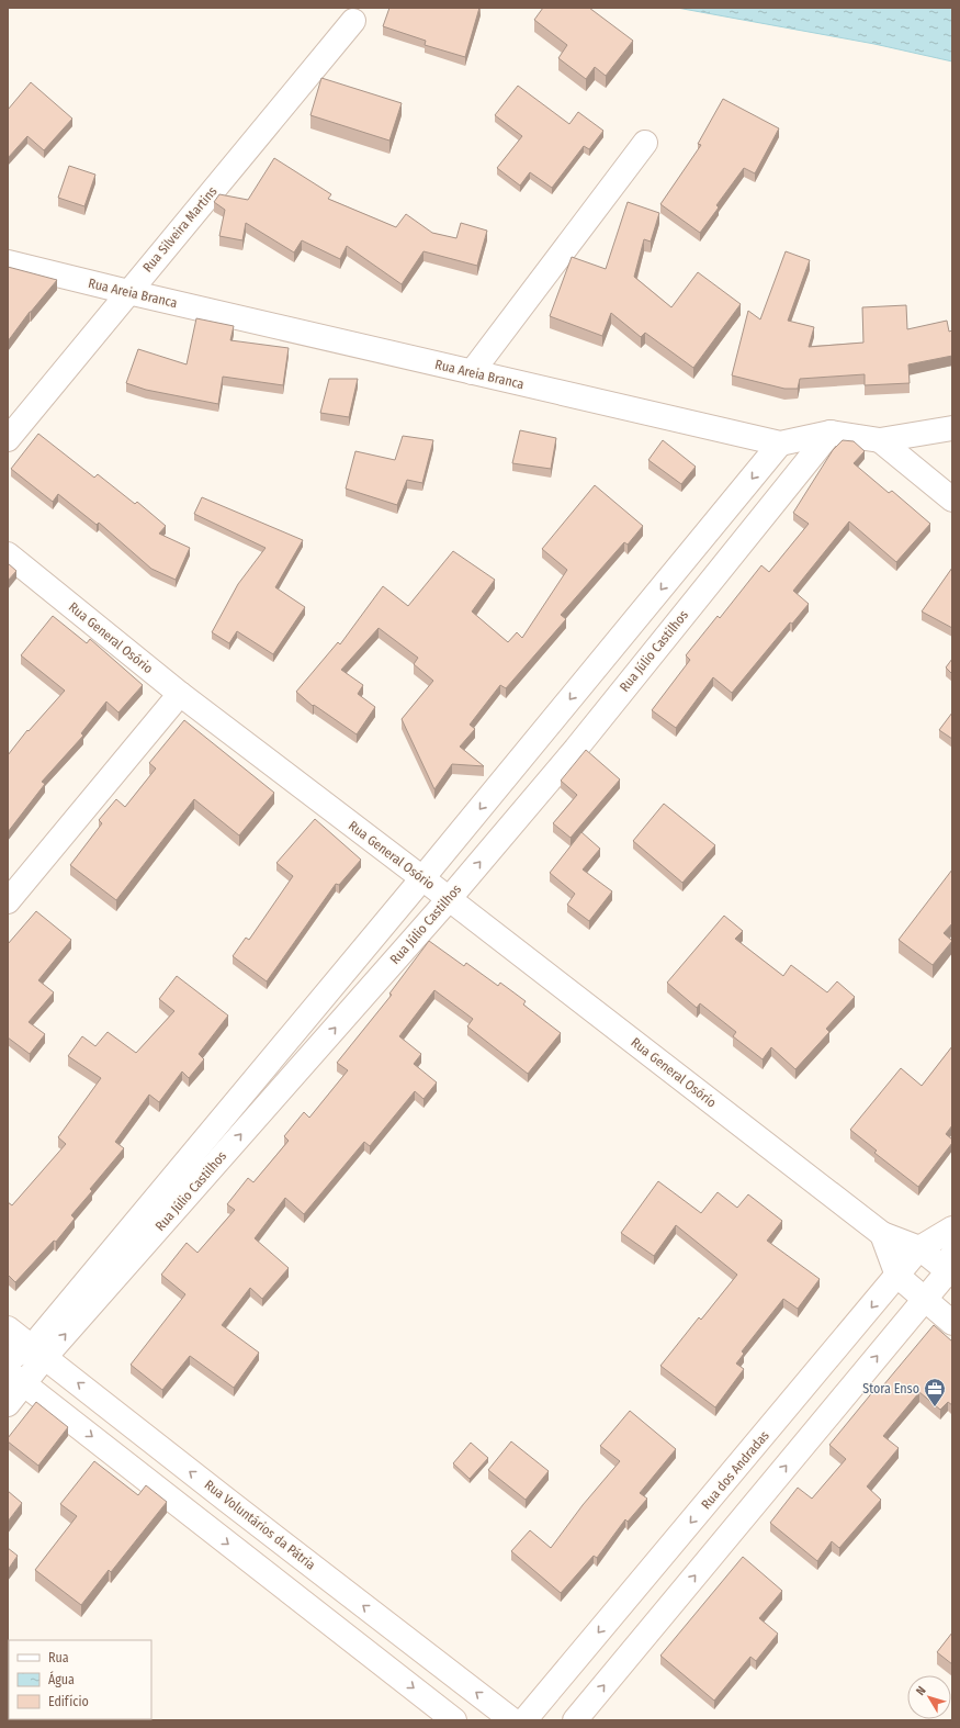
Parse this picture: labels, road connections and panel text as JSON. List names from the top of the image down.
{
  "streets": {
    "street": [
      "Rua Silveira Martins",
      "Rua Areia Branca",
      "Rua General Osório",
      "Rua Júlio Castilhos",
      "Rua dos Andradas",
      "Rua Voluntários da Pátria"
    ]
  },
  "crossings": [
    ["Rua Silveira Martins", "Rua Areia Branca"],
    ["Rua Areia Branca", "Rua Júlio Castilhos"],
    ["Rua General Osório", "Rua Júlio Castilhos"],
    ["Rua General Osório", "Rua dos Andradas"],
    ["Rua Júlio Castilhos", "Rua Voluntários da Pátria"]
  ],
  "places": {
    "office": ["Stora Enso"]
  },
  "legend": ["Rua", "Água", "Edifício"],
  "north": "top left"
}
